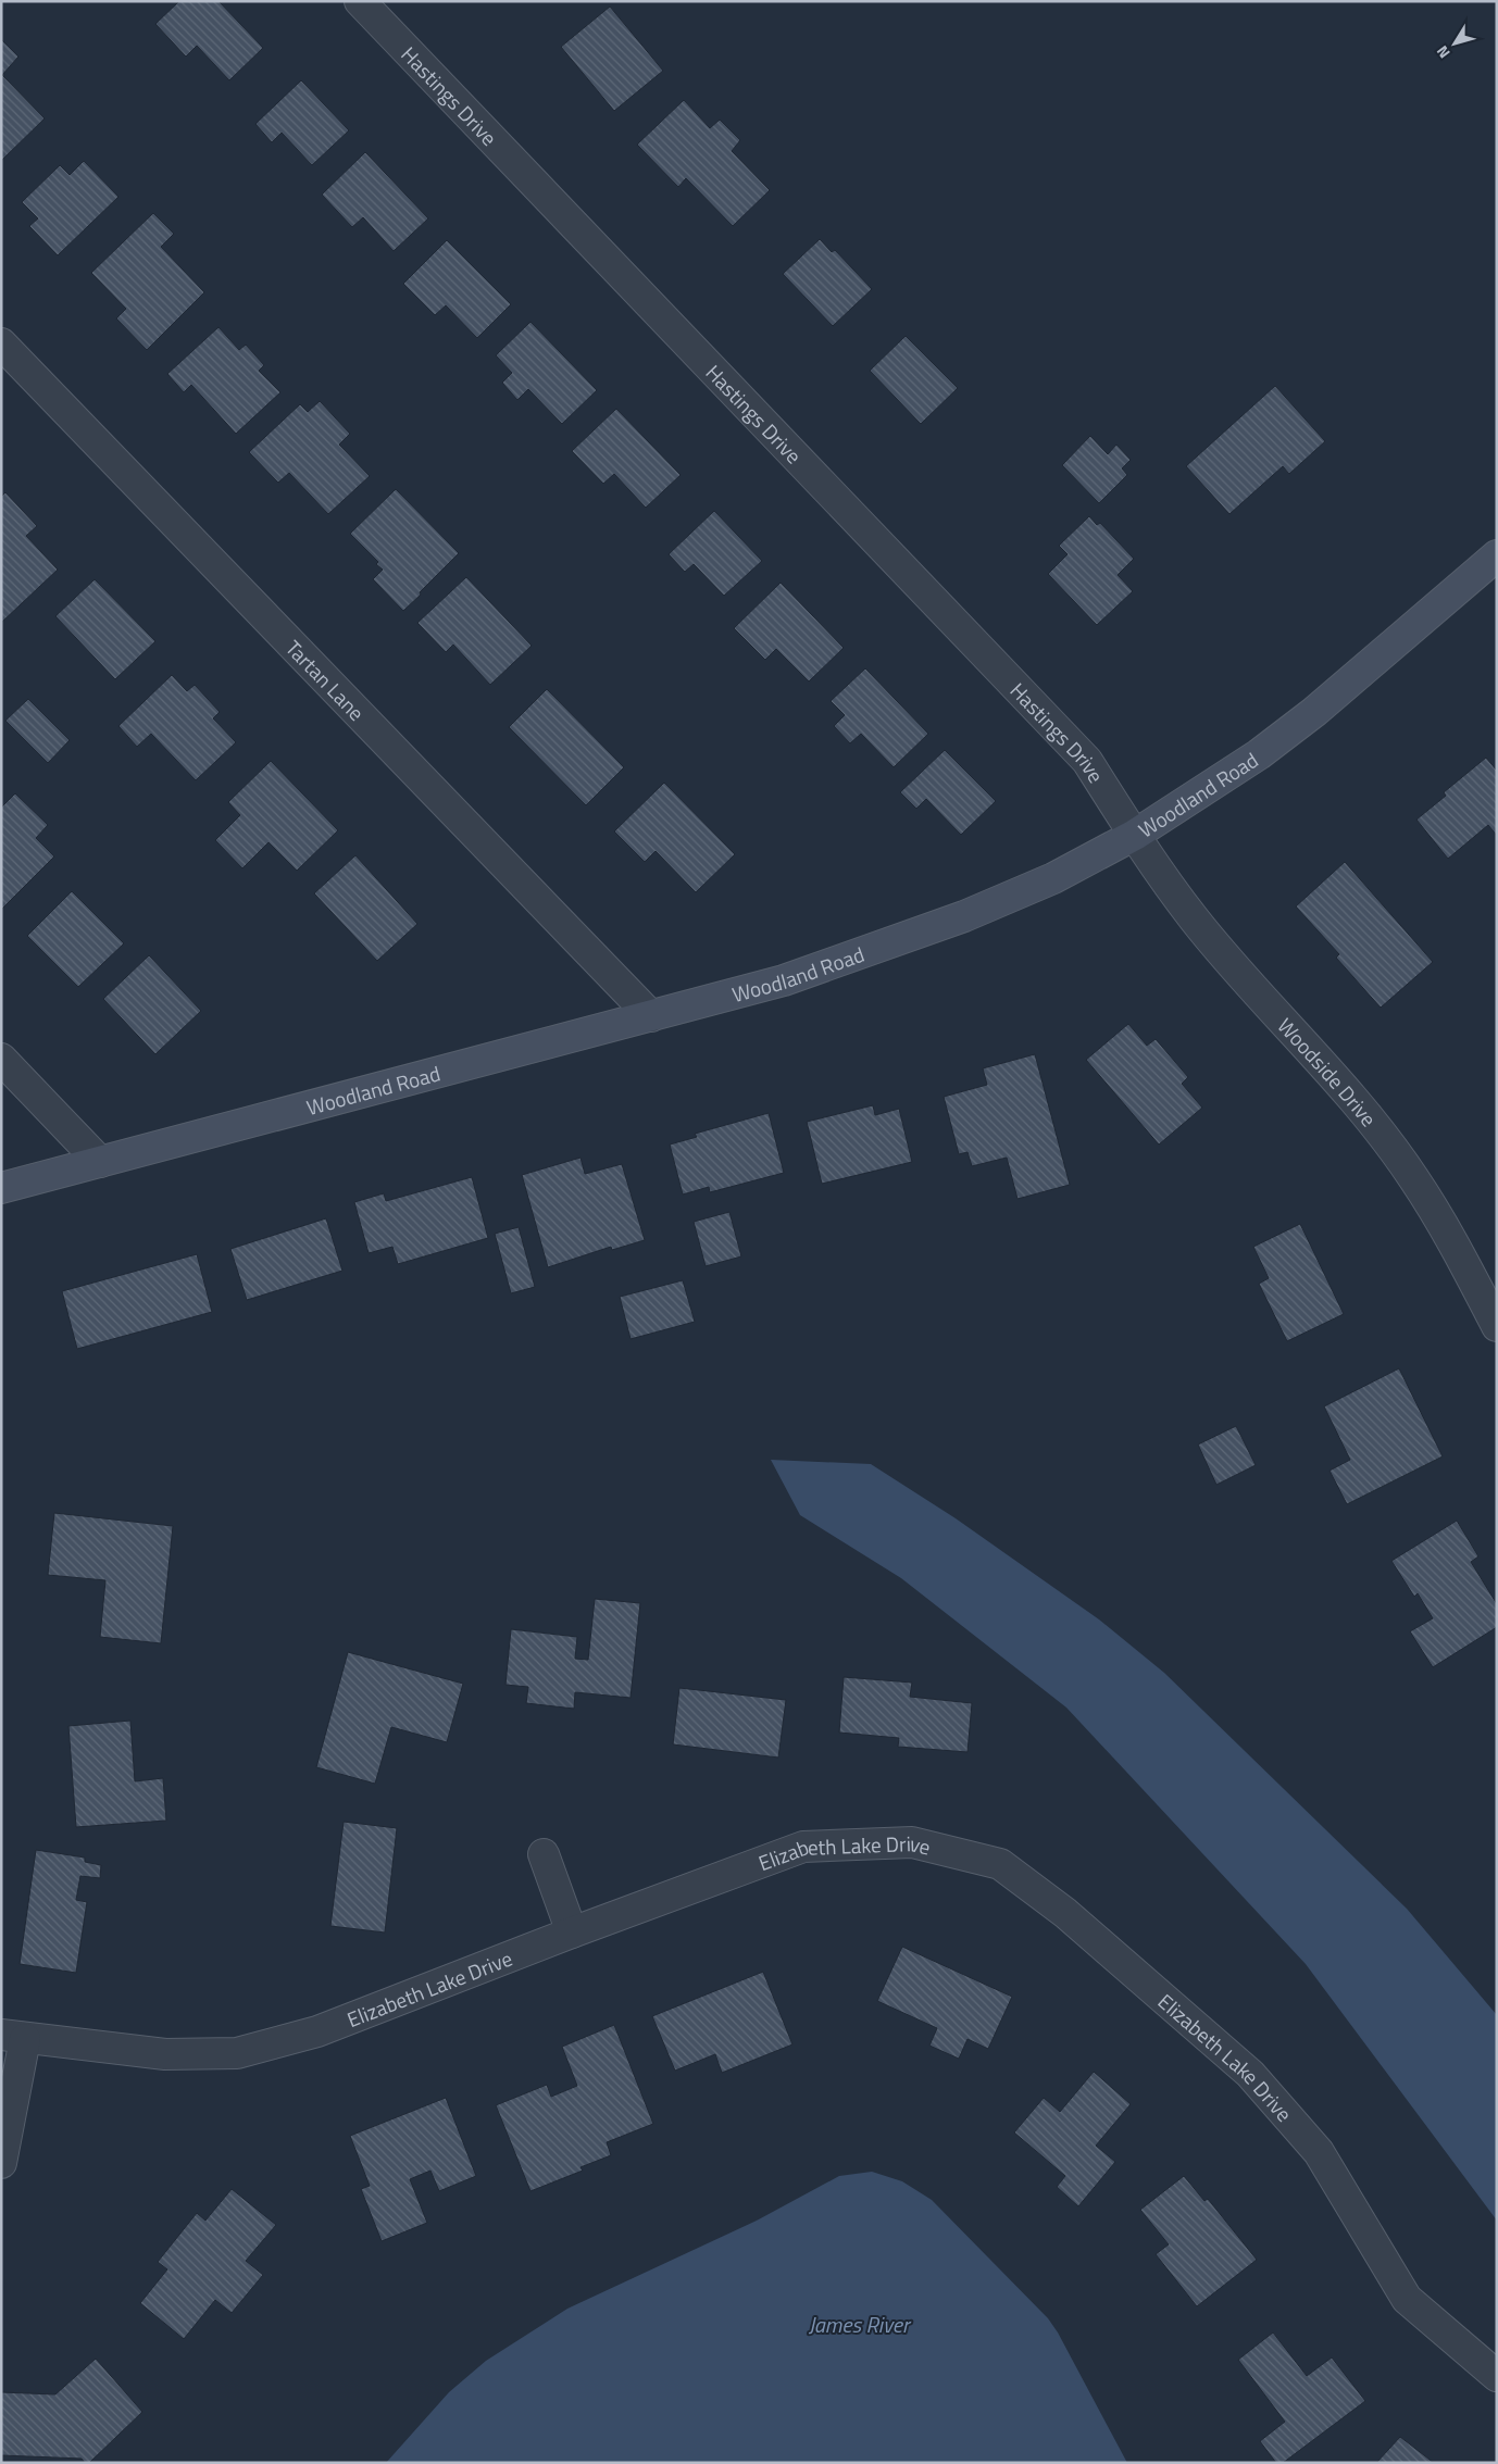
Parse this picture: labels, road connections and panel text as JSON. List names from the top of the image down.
{
  "streets": {
    "main road": ["Woodland Road"],
    "street": [
      "Hastings Drive",
      "Tartan Lane",
      "Woodside Drive",
      "Elizabeth Lake Drive"
    ]
  },
  "crossings": [
    ["Hastings Drive", "Woodland Road"],
    ["Hastings Drive", "Woodside Drive"],
    ["Tartan Lane", "Woodland Road"],
    ["Woodland Road", "Woodside Drive"]
  ],
  "water": ["James River"],
  "north": "bottom left"
}
